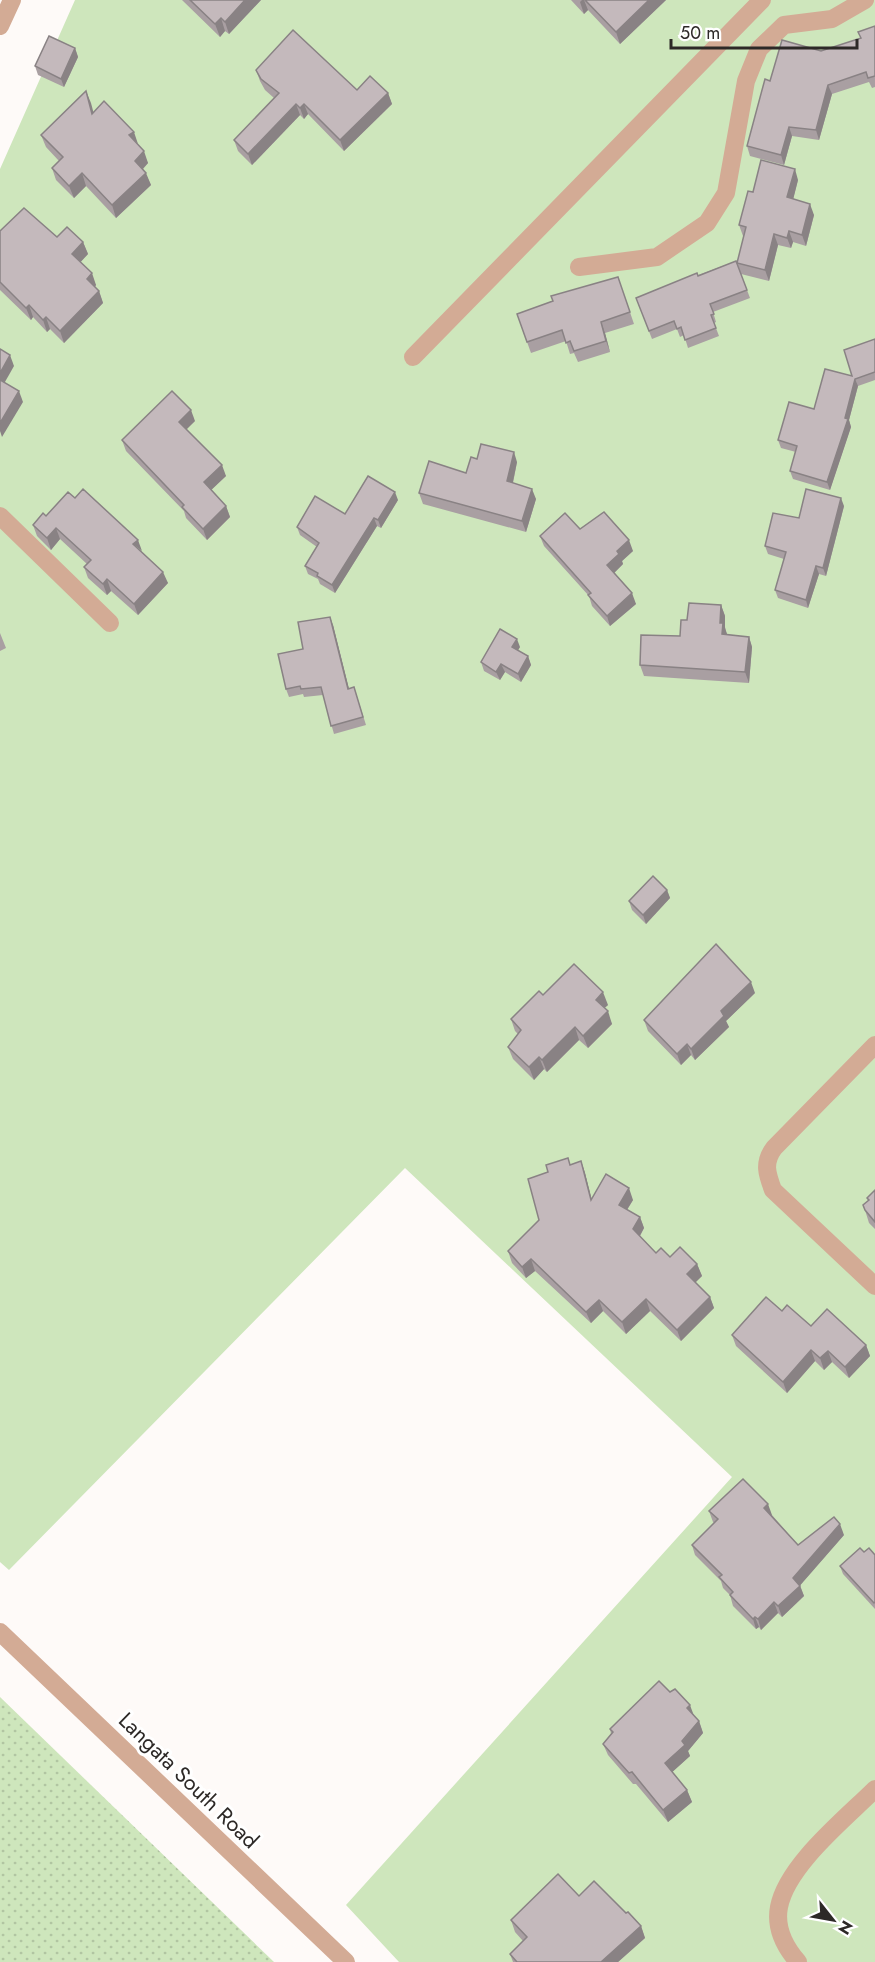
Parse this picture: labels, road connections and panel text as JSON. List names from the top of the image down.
{
  "streets": {
    "street": ["Langata South Road"]
  },
  "scale_bar": "50 m",
  "north": "bottom right"
}
